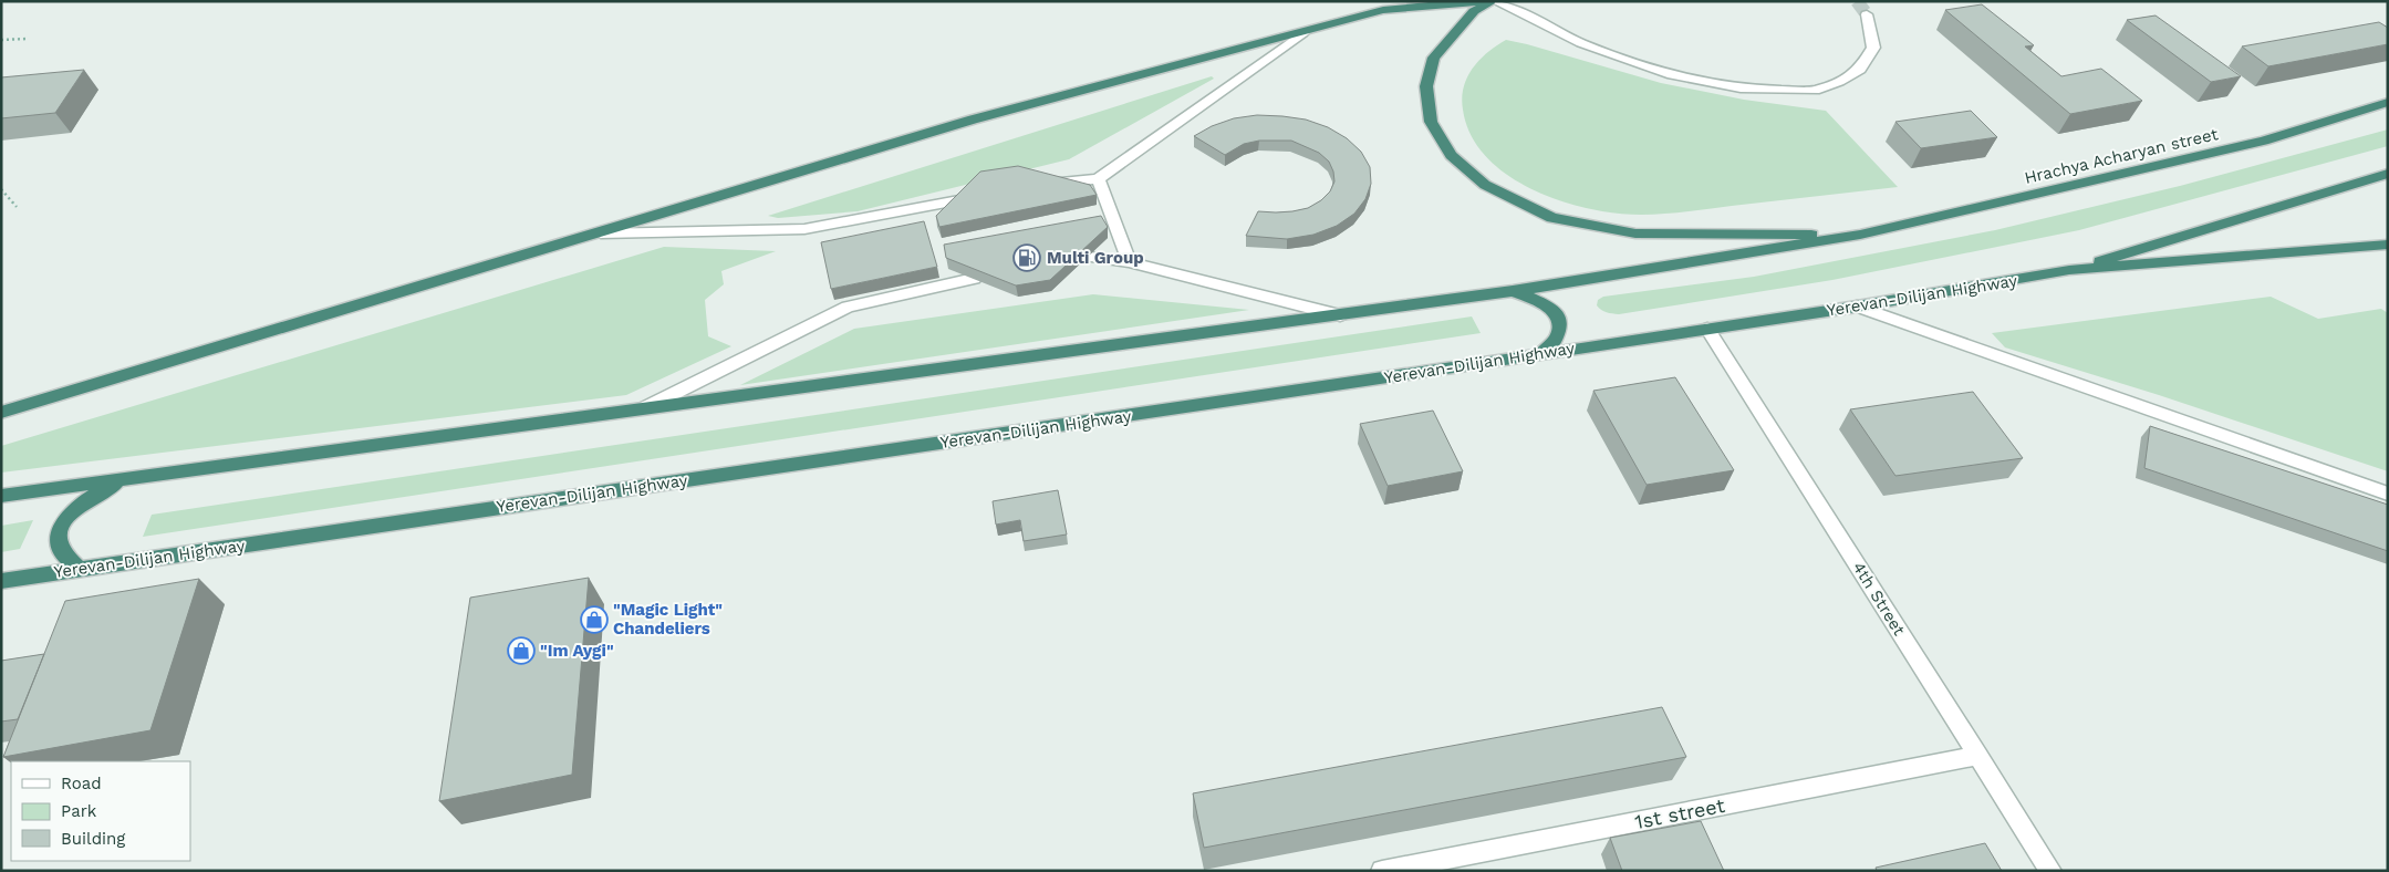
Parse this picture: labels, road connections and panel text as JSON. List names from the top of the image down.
{
  "streets": {
    "highway": ["Hrachya Acharyan street", "Yerevan-Dilijan Highway"],
    "street": ["4th Street", "1st street"]
  },
  "crossings": [
    ["Yerevan-Dilijan Highway", "4th Street"],
    ["4th Street", "1st street"]
  ],
  "places": {
    "fuel station": ["Multi Group"],
    "shop": ["\"Magic Light\" Chandeliers", "\"Im Aygi\""]
  },
  "legend": ["Road", "Park", "Building"]
}
